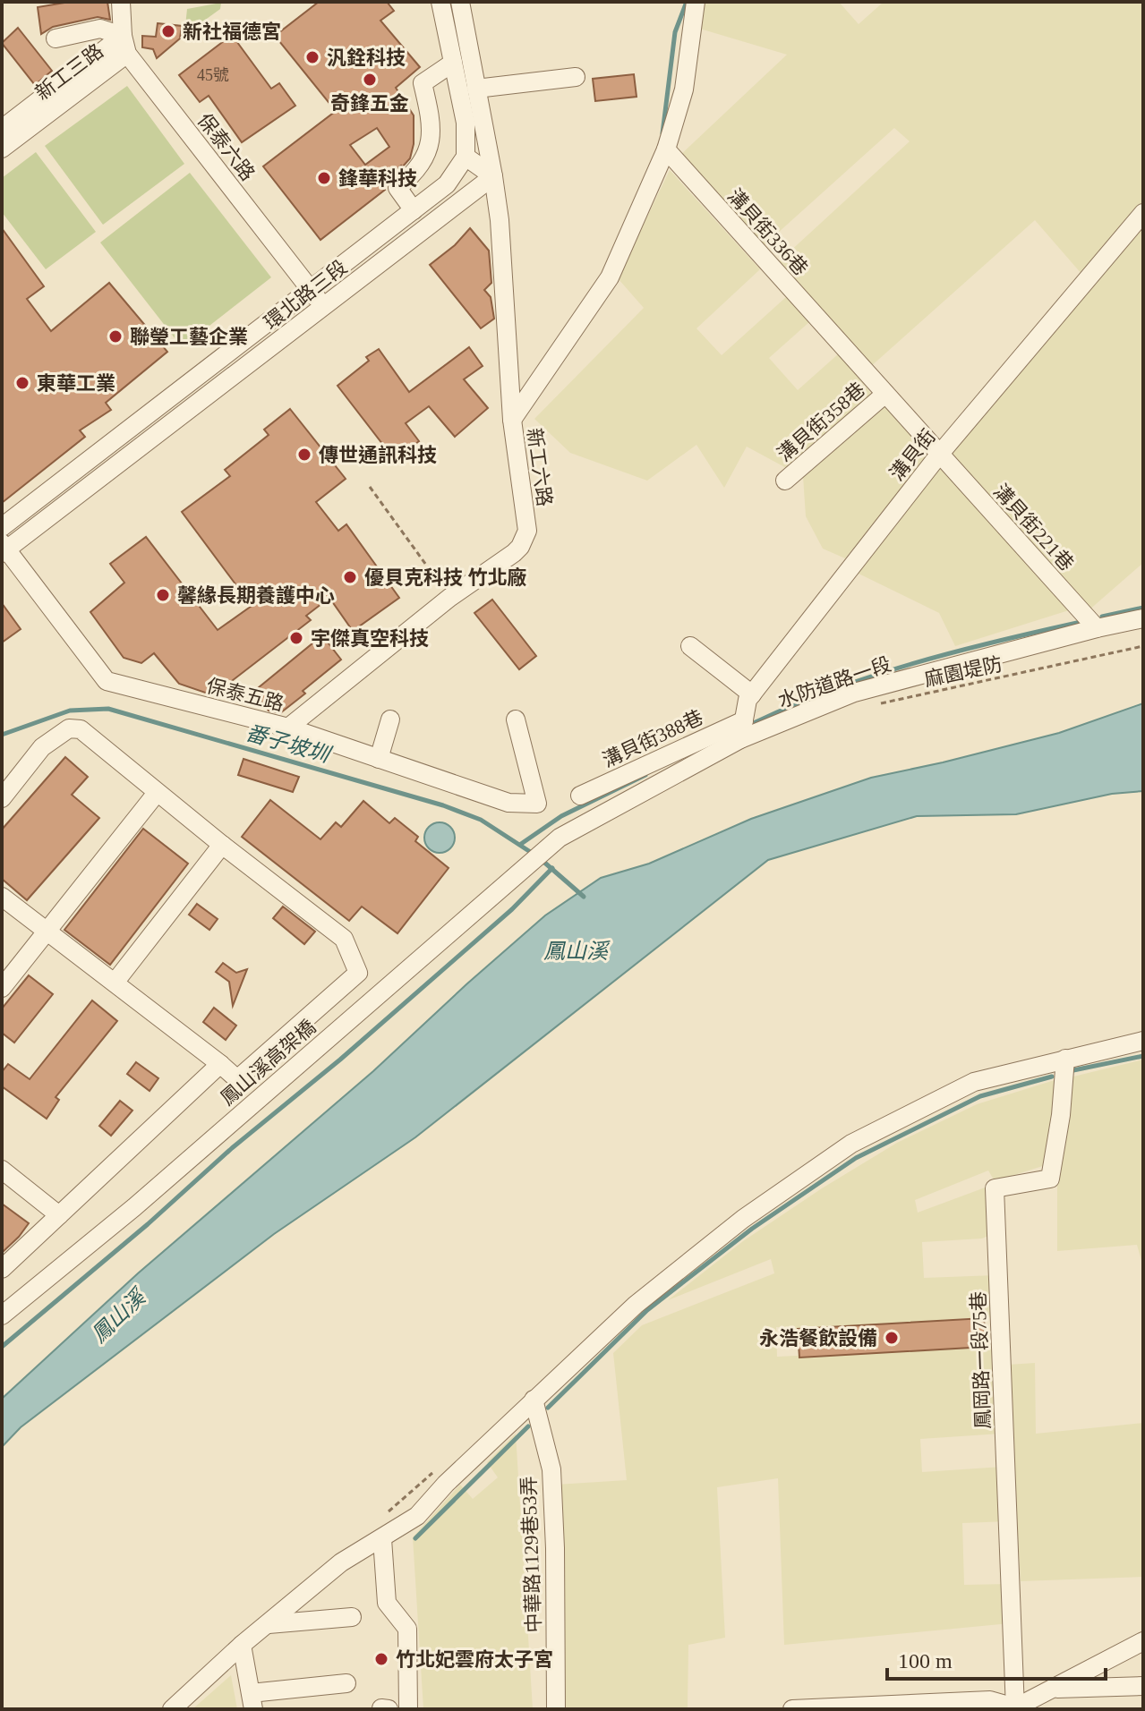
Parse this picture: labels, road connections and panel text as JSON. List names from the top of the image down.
{
  "streets": {
    "street": [
      "新工三路",
      "保泰六路",
      "溝貝街336巷",
      "環北路三段",
      "溝貝街358巷",
      "溝貝街",
      "新工六路",
      "溝貝街221巷",
      "水防道路一段",
      "保泰五路",
      "溝貝街388巷",
      "鳳山溪高架橋",
      "鳳岡路一段75巷",
      "中華路1129巷53弄"
    ],
    "path": ["麻園堤防"]
  },
  "crossings": [
    ["新工三路", "保泰六路"],
    ["保泰六路", "環北路三段"],
    ["溝貝街336巷", "溝貝街358巷"],
    ["溝貝街336巷", "溝貝街"],
    ["溝貝街336巷", "溝貝街221巷"],
    ["環北路三段", "新工六路"],
    ["環北路三段", "保泰五路"],
    ["溝貝街", "溝貝街221巷"],
    ["溝貝街", "水防道路一段"],
    ["溝貝街", "溝貝街388巷"],
    ["新工六路", "保泰五路"],
    ["溝貝街221巷", "水防道路一段"],
    ["水防道路一段", "溝貝街388巷"],
    ["水防道路一段", "鳳山溪高架橋"]
  ],
  "water": ["番子坡圳", "鳳山溪"],
  "places": [
    "新社福德宮",
    "汎銓科技",
    "奇鋒五金",
    "鋒華科技",
    "聯瑩工藝企業",
    "東華工業",
    "傳世通訊科技",
    "優貝克科技 竹北廠",
    "馨緣長期養護中心",
    "宇傑真空科技",
    "永浩餐飲設備",
    "竹北妃雲府太子宮"
  ],
  "house_numbers": ["45號"],
  "scale_bar": "100 m"
}
